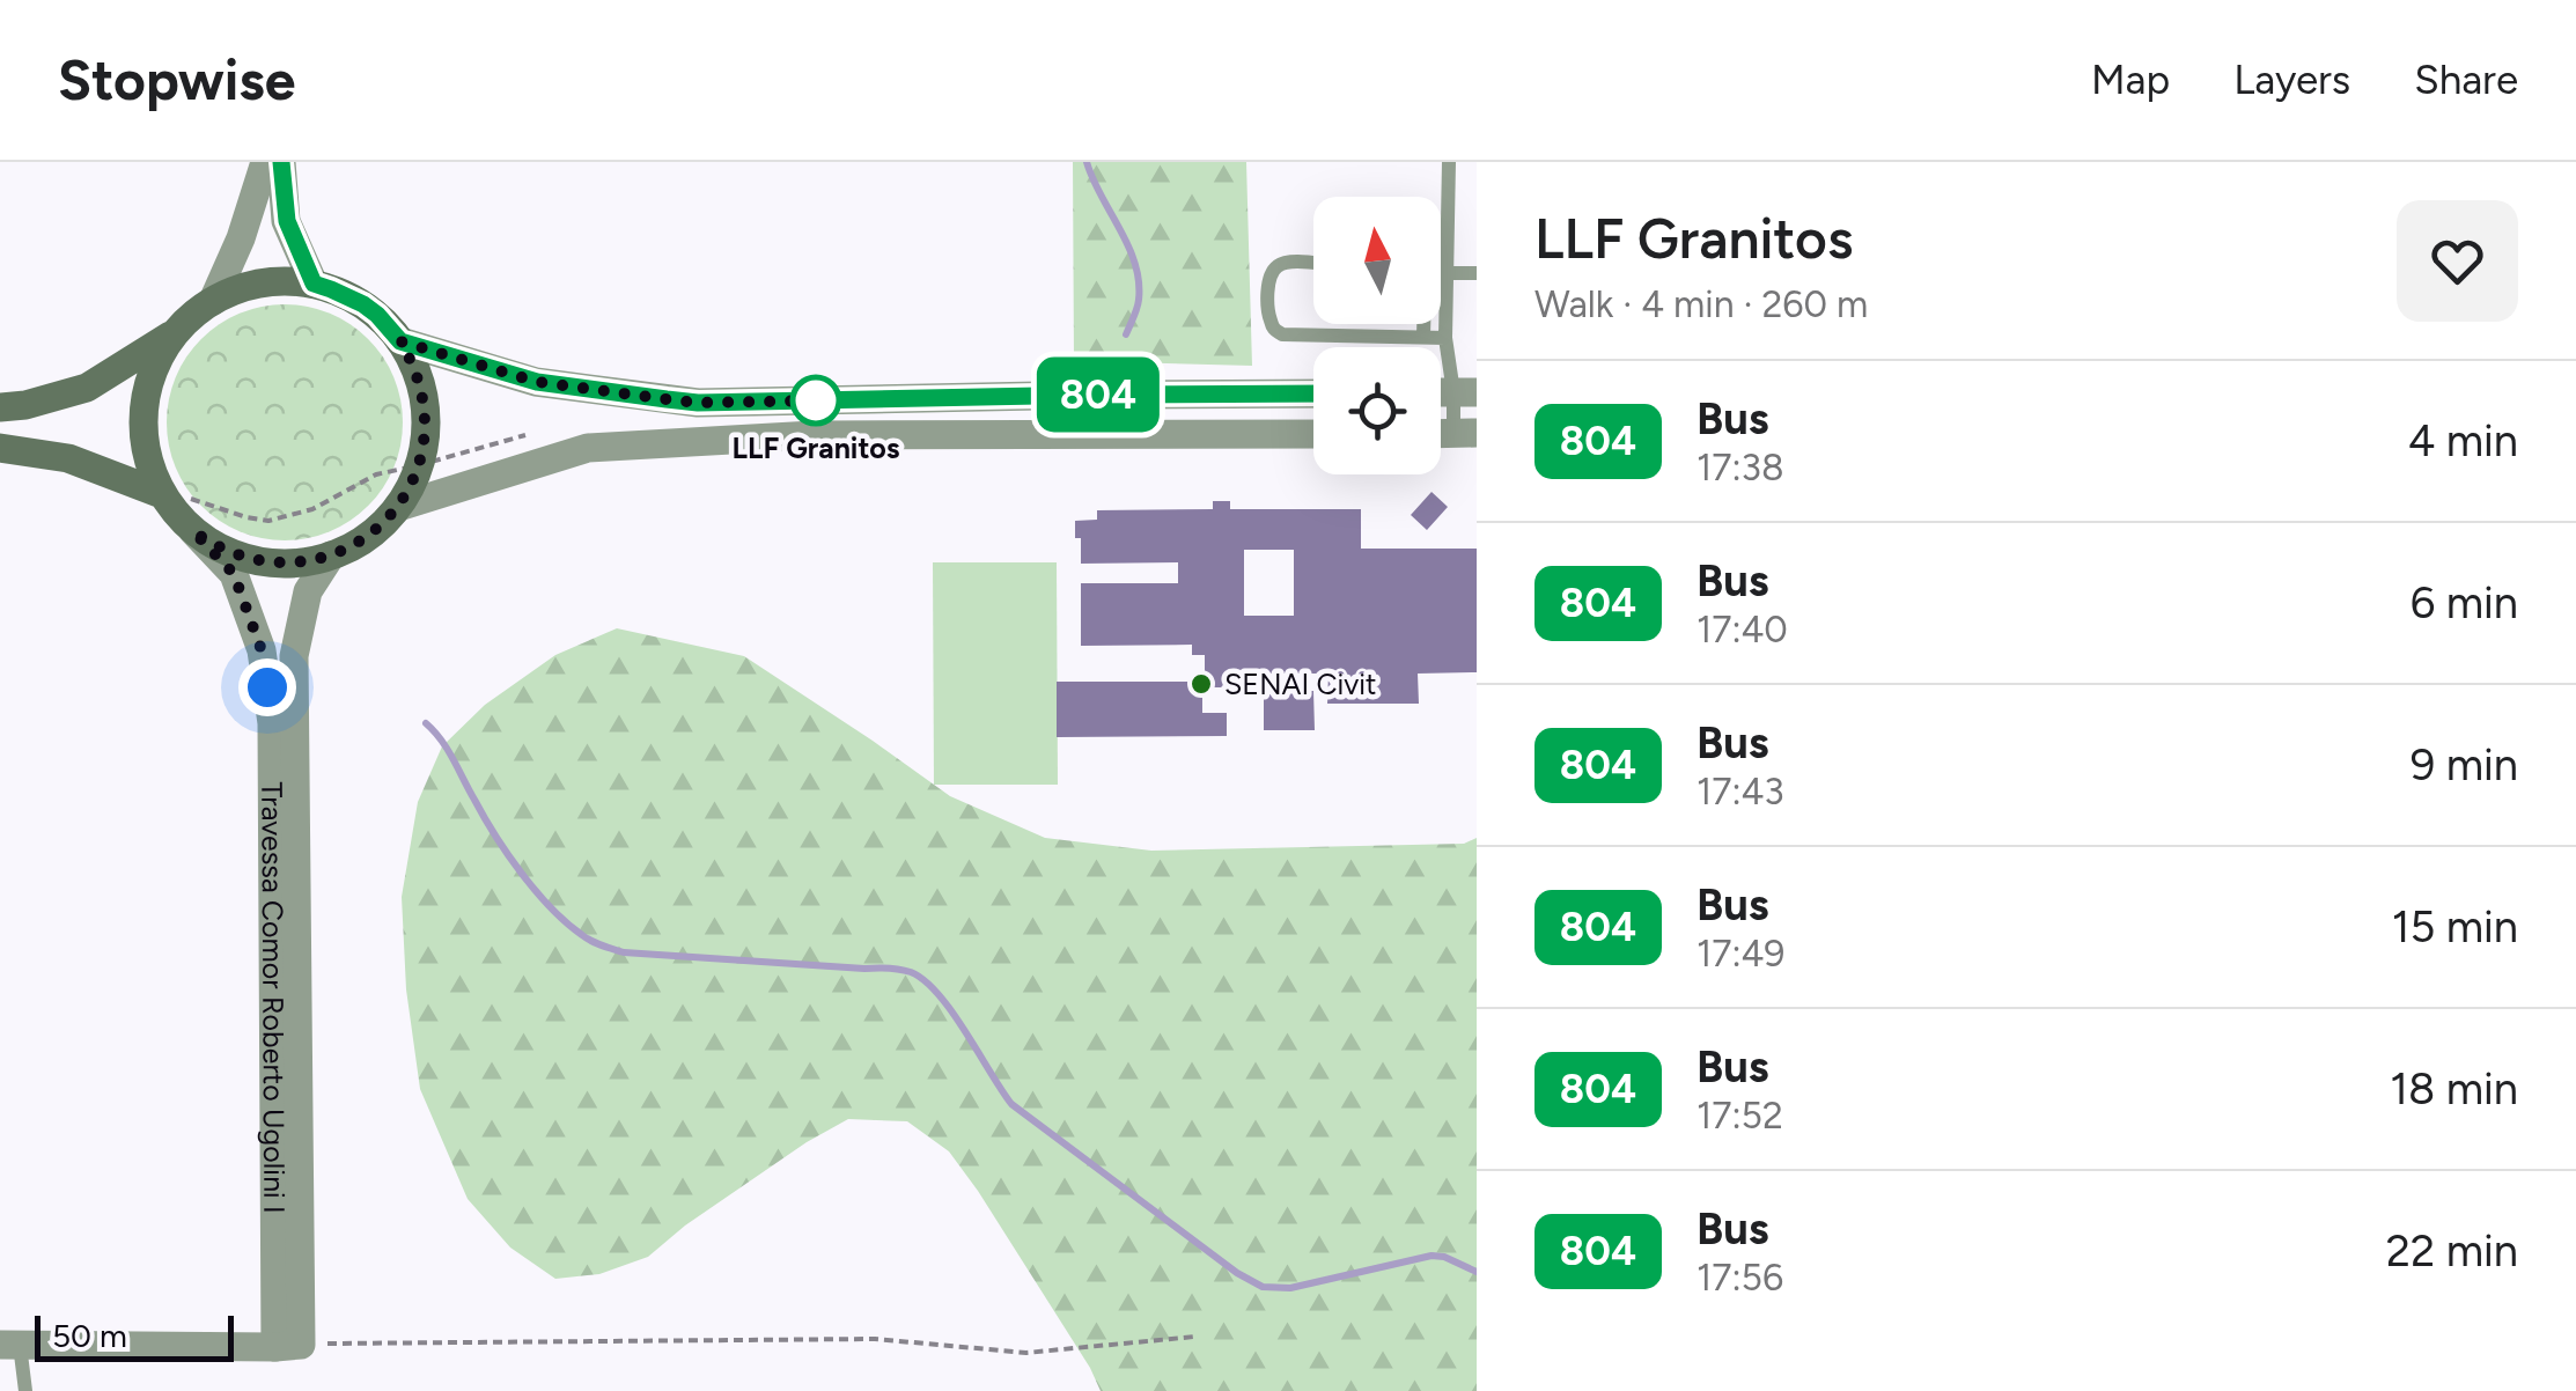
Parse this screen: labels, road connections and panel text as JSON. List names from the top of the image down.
{
  "streets": {
    "street": ["Travessa Comor Roberto Ugolini I"]
  },
  "places": ["LLF Granitos", "SENAI Civit"],
  "lines": ["bus line 804"],
  "scale_bar": "50 m",
  "north": "top",
  "page": {
    "header": "Stopwise",
    "nav": ["Map", "Layers", "Share"],
    "on_map": "804",
    "heading": ["LLF Granitos", "Walk · 4 min · 260 m"],
    "list": [
      {
        "mark": "804",
        "name": "Bus",
        "note": "17:38",
        "value": "4 min"
      },
      {
        "mark": "804",
        "name": "Bus",
        "note": "17:40",
        "value": "6 min"
      },
      {
        "mark": "804",
        "name": "Bus",
        "note": "17:43",
        "value": "9 min"
      },
      {
        "mark": "804",
        "name": "Bus",
        "note": "17:49",
        "value": "15 min"
      },
      {
        "mark": "804",
        "name": "Bus",
        "note": "17:52",
        "value": "18 min"
      },
      {
        "mark": "804",
        "name": "Bus",
        "note": "17:56",
        "value": "22 min"
      }
    ],
    "scale": "50 m"
  }
}
